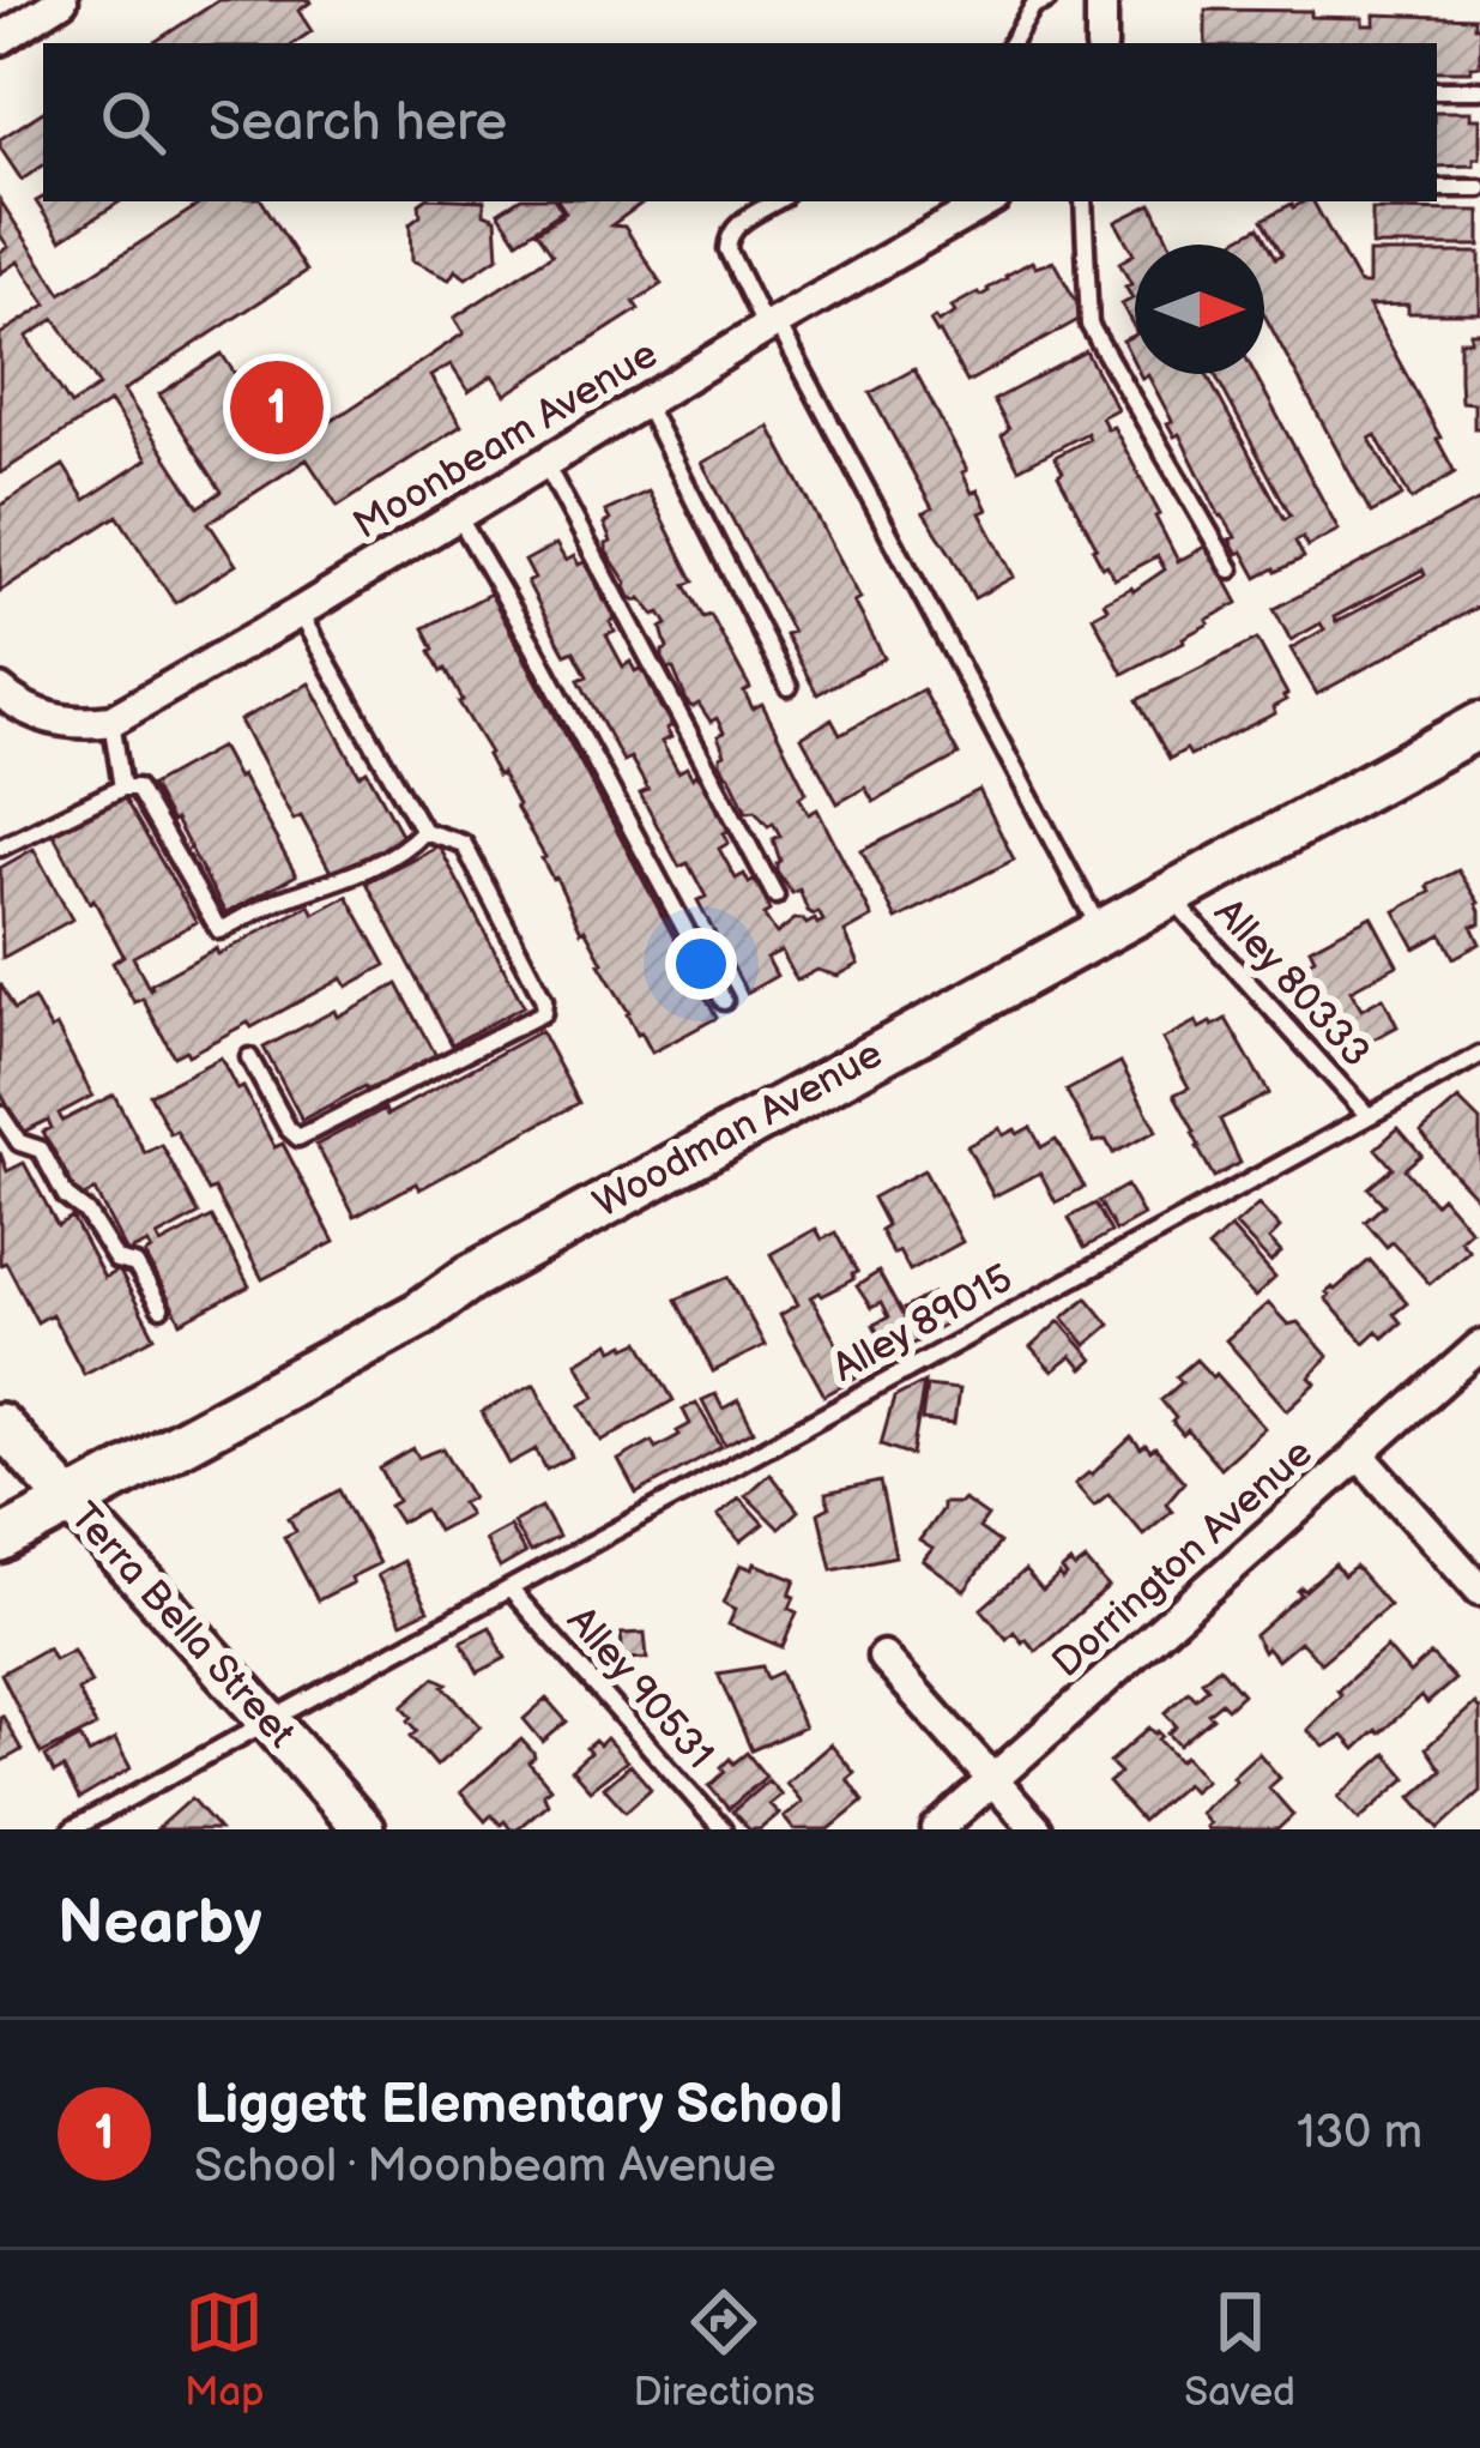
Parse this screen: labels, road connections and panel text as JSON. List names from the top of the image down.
{
  "streets": {
    "main road": ["Woodman Avenue", "Terra Bella Street"],
    "street": ["Moonbeam Avenue", "Dorrington Avenue"],
    "lane": ["Alley 80333", "Alley 89015", "Alley 90531"]
  },
  "crossings": [
    ["Alley 80333", "Woodman Avenue"],
    ["Alley 80333", "Alley 89015"],
    ["Woodman Avenue", "Terra Bella Street"],
    ["Alley 89015", "Terra Bella Street"],
    ["Alley 89015", "Alley 90531"]
  ],
  "north": "right",
  "page": {
    "search": "Search here",
    "pins": "1",
    "heading": "Nearby",
    "list": [
      {
        "mark": "1",
        "name": "Liggett Elementary School",
        "note": "School · Moonbeam Avenue",
        "value": "130 m"
      }
    ],
    "nav": ["Map", "Directions", "Saved"]
  }
}
